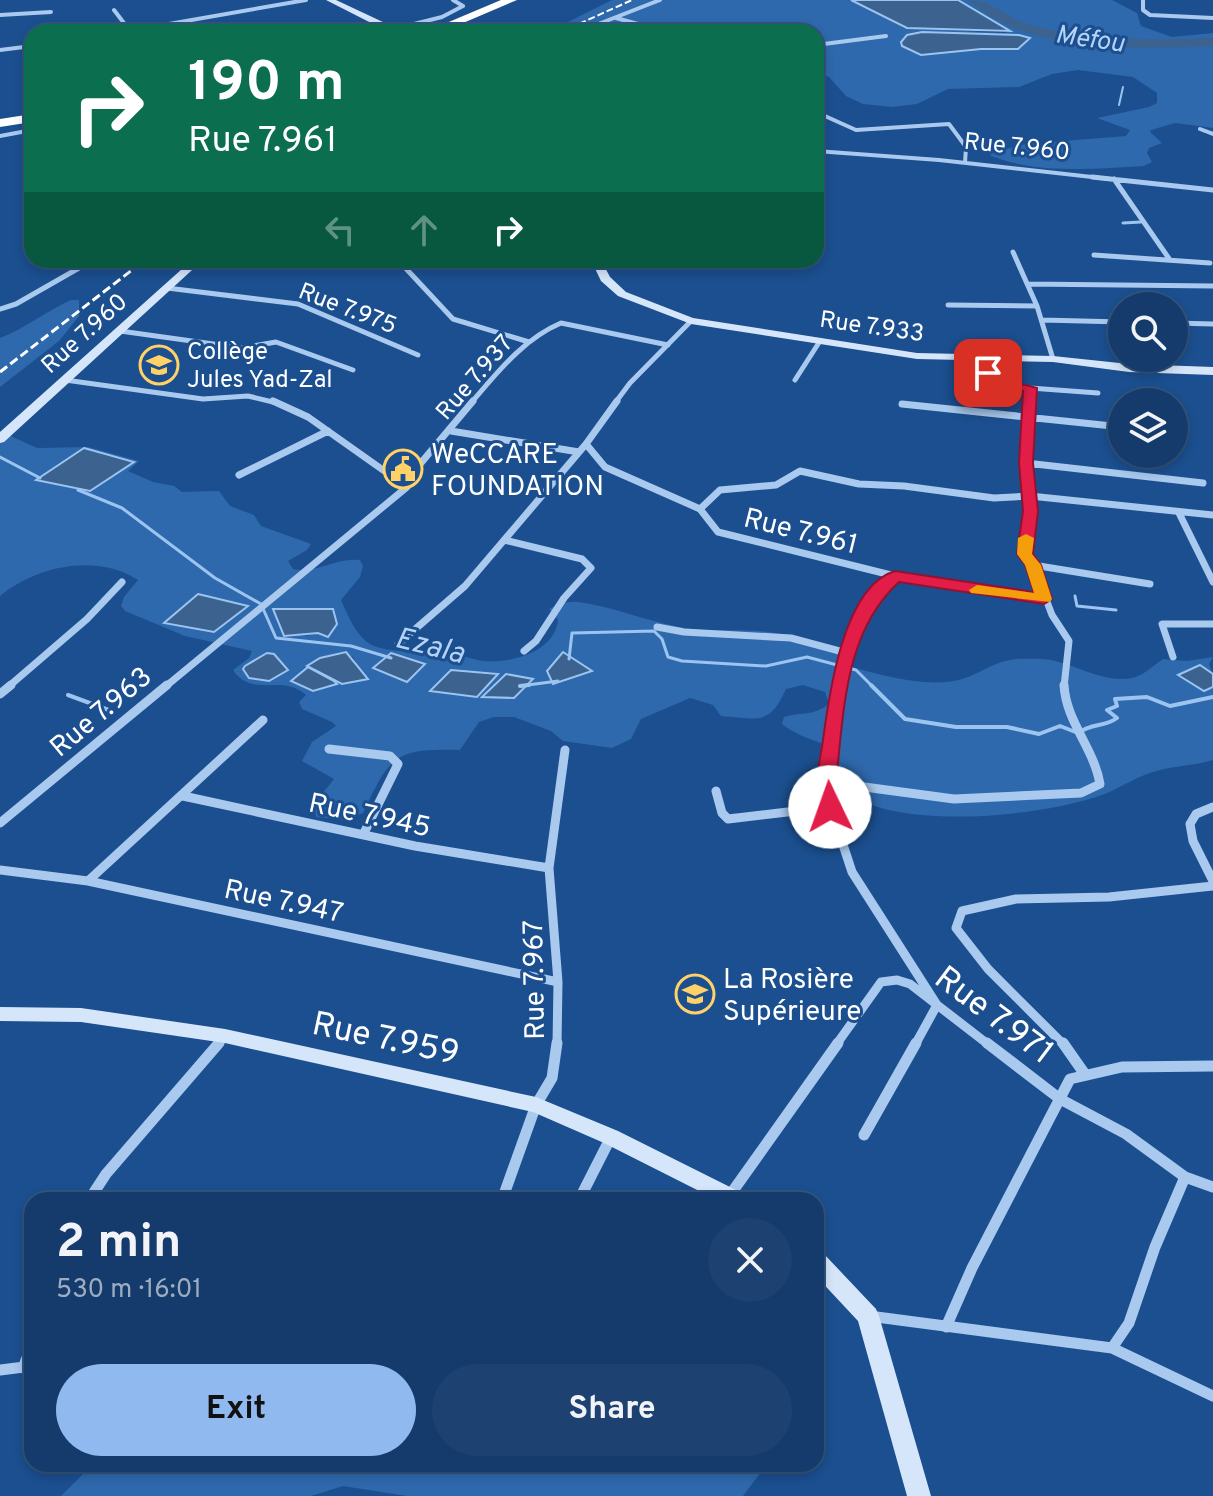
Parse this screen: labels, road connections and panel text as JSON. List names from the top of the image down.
{
  "streets": {
    "street": [
      "Rue 7.960",
      "Rue 7.975",
      "Rue 7.933",
      "Rue 7.937",
      "Rue 7.961",
      "Rue 7.963",
      "Rue 7.945",
      "Rue 7.947",
      "Rue 7.967",
      "Rue 7.971",
      "Rue 7.959"
    ]
  },
  "crossings": [
    ["Rue 7.960", "Rue 7.975"],
    ["Rue 7.937", "Rue 7.963"],
    ["Rue 7.945", "Rue 7.967"],
    ["Rue 7.947", "Rue 7.967"],
    ["Rue 7.967", "Rue 7.959"]
  ],
  "water": ["Méfou", "Ezala"],
  "places": {
    "school or university": ["Collège Jules Yad-Zal", "La Rosière Supérieure"],
    "public building": ["WeCCARE FOUNDATION"]
  },
  "page": {
    "turn": ["190 m", "Rue 7.961"],
    "heading": ["2 min", "530 m · 16:01"],
    "buttons": ["Exit", "Share"]
  }
}
